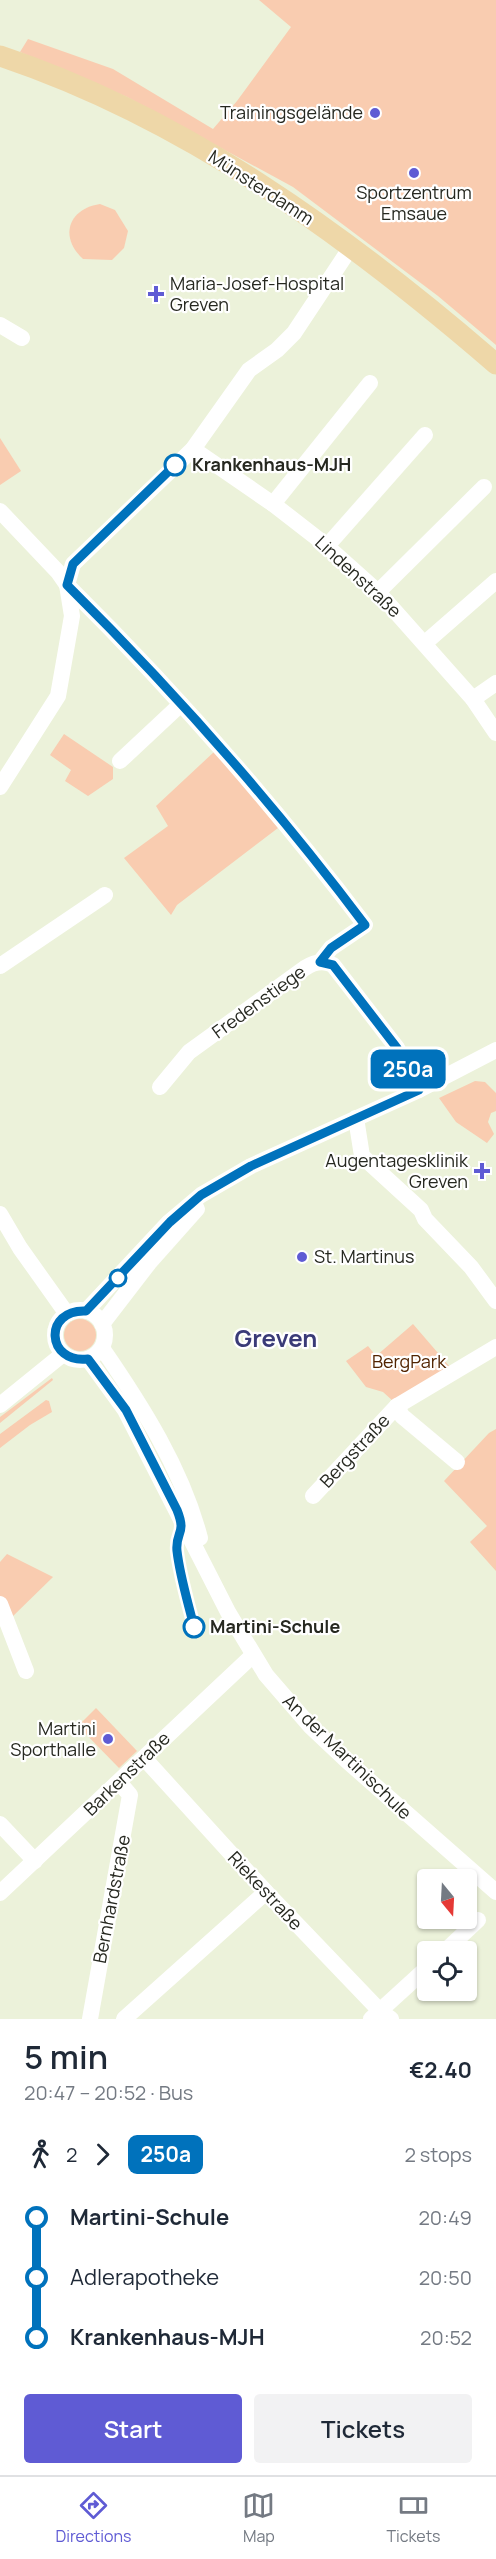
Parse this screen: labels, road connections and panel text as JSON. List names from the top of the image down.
{
  "streets": {
    "main road": ["Münsterdamm"],
    "street": [
      "Lindenstraße",
      "Fredenstiege",
      "Bergstraße",
      "An der Martinischule",
      "Barkenstraße",
      "Riekestraße",
      "Bernhardstraße"
    ]
  },
  "crossings": [
    ["An der Martinischule", "Barkenstraße"],
    ["Barkenstraße", "Riekestraße"],
    ["Barkenstraße", "Bernhardstraße"]
  ],
  "districts": ["Greven"],
  "parks": ["BergPark"],
  "places": {
    "other": [
      "Trainingsgelände",
      "Sportzentrum Emsaue",
      "Krankenhaus-MJH",
      "St. Martinus",
      "Martini-Schule",
      "Martini Sporthalle"
    ],
    "health": ["Maria-Josef-Hospital Greven", "Augentagesklinik Greven"]
  },
  "lines": ["bus line 250a"],
  "north": "bottom",
  "page": {
    "on_map": "250a",
    "heading": ["5 min", "20:47 – 20:52 · Bus", "€2.40"],
    "legs": ["2", "250a", "2 stops"],
    "list": [
      {
        "name": "Martini-Schule",
        "value": "20:49"
      },
      {
        "name": "Adlerapotheke",
        "value": "20:50"
      },
      {
        "name": "Krankenhaus-MJH",
        "value": "20:52"
      }
    ],
    "buttons": ["Start", "Tickets"],
    "tabs": ["Directions", "Map", "Tickets"]
  }
}
